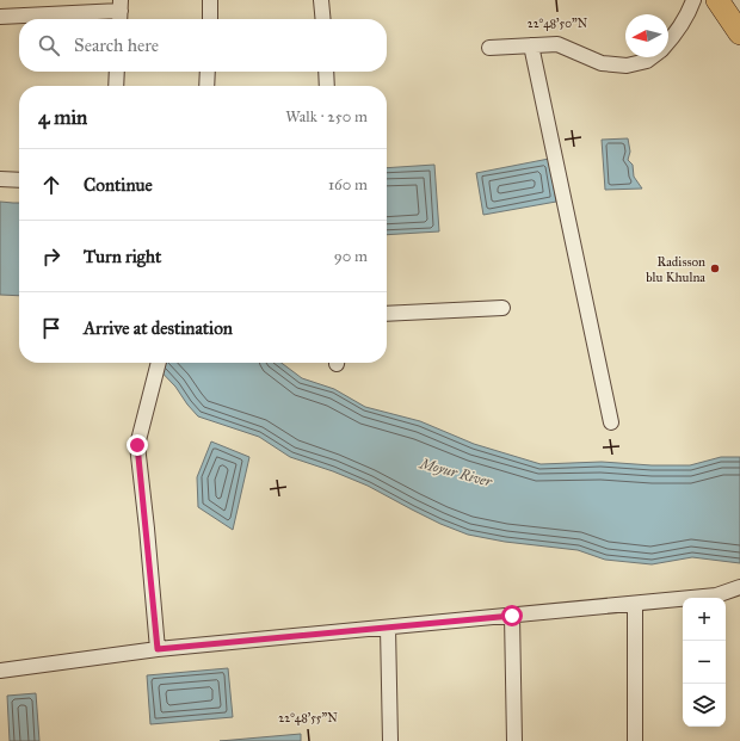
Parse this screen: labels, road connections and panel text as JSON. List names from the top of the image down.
{
  "water": ["Moyur River"],
  "places": ["Radisson blu Khulna"],
  "north": "left",
  "page": {
    "search": "Search here",
    "heading": ["4 min", "Walk · 250 m"],
    "list": [
      ["Continue", "160 m"],
      ["Turn right", "90 m"],
      "Arrive at destination"
    ],
    "map_buttons": ["+", "−"]
  },
  "coordinates": ["22°48'50\"N", "22°48'55\"N"]
}
